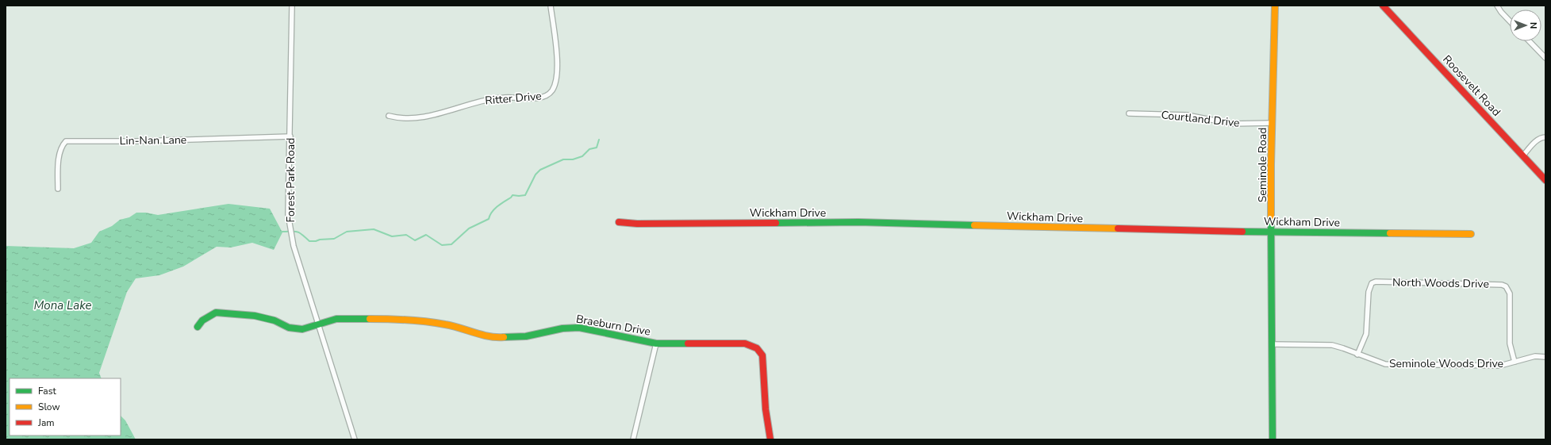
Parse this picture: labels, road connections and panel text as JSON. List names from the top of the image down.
{
  "streets": {
    "street": [
      "Roosevelt Road",
      "Ritter Drive",
      "Courtland Drive",
      "Lin-Nan Lane",
      "Seminole Road",
      "Forest Park Road",
      "Wickham Drive",
      "North Woods Drive",
      "Braeburn Drive",
      "Seminole Woods Drive"
    ]
  },
  "crossings": [
    ["Courtland Drive", "Seminole Road"],
    ["Lin-Nan Lane", "Forest Park Road"],
    ["Seminole Road", "Wickham Drive"],
    ["Seminole Road", "Seminole Woods Drive"],
    ["Forest Park Road", "Braeburn Drive"],
    ["North Woods Drive", "Seminole Woods Drive"]
  ],
  "water": ["Mona Lake"],
  "legend": ["Fast", "Slow", "Jam"],
  "north": "right"
}
